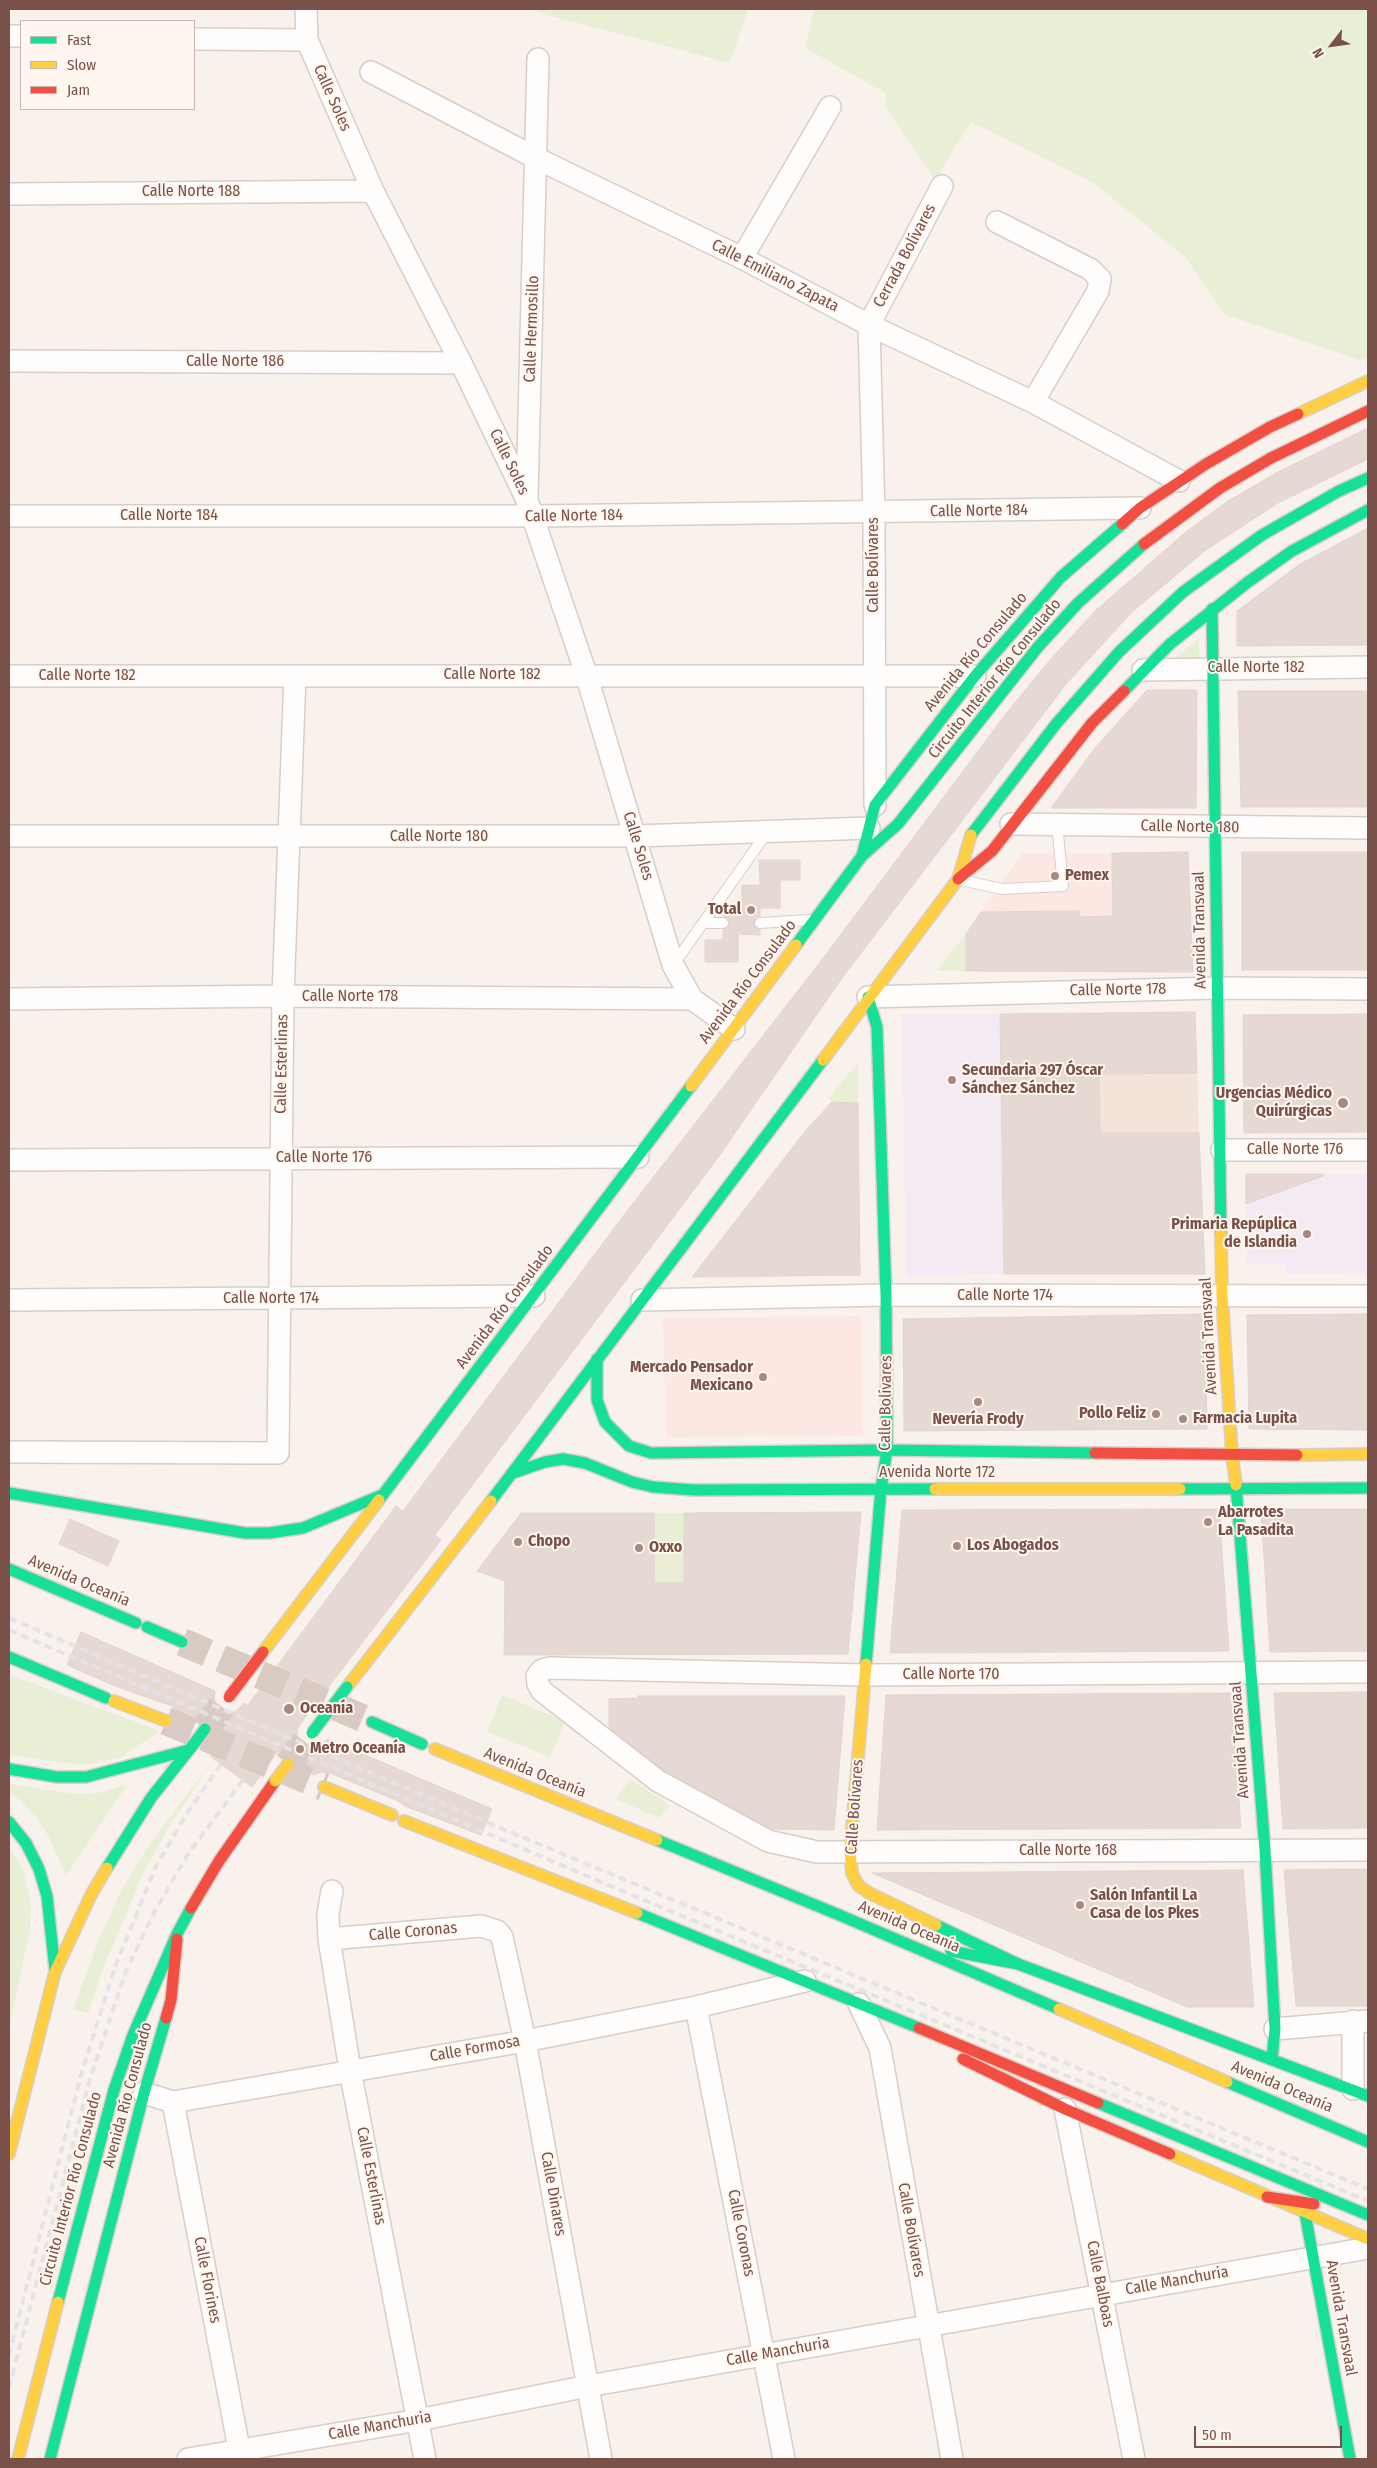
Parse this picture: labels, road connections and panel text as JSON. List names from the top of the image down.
{
  "streets": {
    "main road": [
      "Calle Bolívares",
      "Avenida Río Consulado",
      "Circuito Interior Río Consulado",
      "Avenida Transvaal",
      "Avenida Norte 172",
      "Avenida Oceanía"
    ],
    "street": [
      "Calle Soles",
      "Calle Norte 188",
      "Cerrada Bolívares",
      "Calle Emiliano Zapata",
      "Calle Hermosillo",
      "Calle Norte 186",
      "Calle Norte 184",
      "Calle Norte 182",
      "Calle Norte 180",
      "Calle Norte 178",
      "Calle Esterlinas",
      "Calle Norte 176",
      "Calle Norte 174",
      "Calle Norte 170",
      "Calle Norte 168",
      "Calle Coronas",
      "Calle Formosa",
      "Calle Dinares",
      "Calle Florines",
      "Calle Manchuria",
      "Calle Balboas"
    ]
  },
  "crossings": [
    ["Calle Soles", "Calle Norte 188"],
    ["Calle Soles", "Calle Hermosillo"],
    ["Calle Soles", "Calle Norte 186"],
    ["Calle Soles", "Calle Norte 184"],
    ["Calle Soles", "Avenida Río Consulado"],
    ["Calle Soles", "Calle Norte 182"],
    ["Calle Soles", "Calle Norte 180"],
    ["Calle Soles", "Calle Norte 178"],
    ["Cerrada Bolívares", "Calle Emiliano Zapata"],
    ["Cerrada Bolívares", "Calle Bolívares"],
    ["Calle Emiliano Zapata", "Calle Hermosillo"],
    ["Calle Emiliano Zapata", "Calle Bolívares"],
    ["Calle Emiliano Zapata", "Avenida Río Consulado"],
    ["Calle Hermosillo", "Calle Norte 184"],
    ["Calle Norte 184", "Calle Bolívares"],
    ["Calle Norte 184", "Avenida Río Consulado"],
    ["Calle Bolívares", "Avenida Río Consulado"],
    ["Calle Bolívares", "Calle Norte 182"],
    ["Calle Bolívares", "Calle Norte 178"],
    ["Calle Bolívares", "Calle Norte 174"],
    ["Calle Bolívares", "Avenida Norte 172"],
    ["Calle Bolívares", "Avenida Oceanía"],
    ["Calle Bolívares", "Calle Norte 170"],
    ["Calle Bolívares", "Calle Norte 168"],
    ["Calle Bolívares", "Calle Manchuria"],
    ["Avenida Río Consulado", "Calle Norte 182"],
    ["Avenida Río Consulado", "Circuito Interior Río Consulado"],
    ["Avenida Río Consulado", "Calle Norte 180"],
    ["Avenida Río Consulado", "Calle Norte 176"],
    ["Avenida Río Consulado", "Calle Norte 174"],
    ["Avenida Río Consulado", "Calle Formosa"],
    ["Calle Norte 182", "Avenida Transvaal"],
    ["Calle Norte 182", "Calle Esterlinas"],
    ["Calle Norte 180", "Avenida Transvaal"],
    ["Calle Norte 180", "Calle Esterlinas"],
    ["Avenida Transvaal", "Calle Norte 178"],
    ["Avenida Transvaal", "Calle Norte 176"],
    ["Avenida Transvaal", "Calle Norte 174"],
    ["Avenida Transvaal", "Avenida Norte 172"],
    ["Avenida Transvaal", "Avenida Oceanía"],
    ["Avenida Transvaal", "Calle Norte 170"],
    ["Avenida Transvaal", "Calle Norte 168"],
    ["Avenida Transvaal", "Calle Manchuria"],
    ["Calle Norte 178", "Calle Esterlinas"],
    ["Calle Esterlinas", "Calle Norte 176"],
    ["Calle Esterlinas", "Calle Norte 174"],
    ["Calle Esterlinas", "Calle Coronas"],
    ["Calle Esterlinas", "Calle Formosa"],
    ["Calle Esterlinas", "Calle Manchuria"],
    ["Calle Norte 170", "Calle Norte 168"],
    ["Calle Coronas", "Calle Formosa"],
    ["Calle Coronas", "Calle Dinares"],
    ["Calle Coronas", "Calle Manchuria"],
    ["Calle Formosa", "Calle Dinares"],
    ["Calle Formosa", "Calle Florines"],
    ["Calle Dinares", "Calle Manchuria"],
    ["Calle Florines", "Calle Manchuria"],
    ["Calle Manchuria", "Calle Balboas"]
  ],
  "places": [
    "Pemex",
    "Total",
    "Secundaria 297 Óscar Sánchez Sánchez",
    "Urgencias Médico Quirúrgicas",
    "Primaria Repúplica de Islandia",
    "Mercado Pensador Mexicano",
    "Nevería Frody",
    "Pollo Feliz",
    "Farmacia Lupita",
    "Abarrotes La Pasadita",
    "Chopo",
    "Los Abogados",
    "Oxxo",
    "Oceanía",
    "Metro Oceanía",
    "Salón Infantil La Casa de los Pkes"
  ],
  "legend": ["Fast", "Slow", "Jam"],
  "scale_bar": "50 m",
  "north": "bottom left"
}
